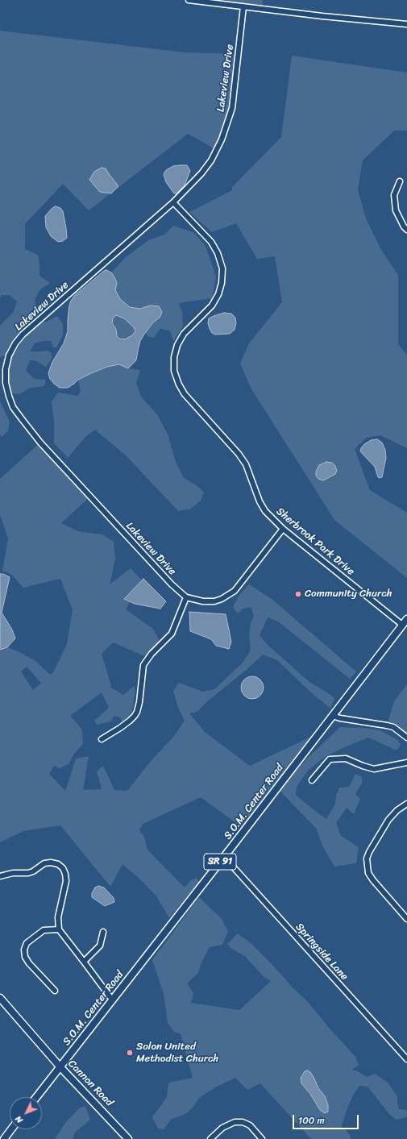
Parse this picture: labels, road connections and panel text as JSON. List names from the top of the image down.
{
  "streets": {
    "main road": ["S.O.M. Center Road", "SR 91", "Cannon Road"],
    "street": ["Lakeview Drive", "Sherbrook Park Drive", "Springside Lane"]
  },
  "crossings": [
    ["Lakeview Drive", "Sherbrook Park Drive"],
    ["Sherbrook Park Drive", "S.O.M. Center Road"],
    ["S.O.M. Center Road", "Springside Lane"],
    ["S.O.M. Center Road", "Cannon Road"]
  ],
  "places": ["Community Church", "Solon United Methodist Church"],
  "scale_bar": "100 m",
  "north": "bottom left"
}
